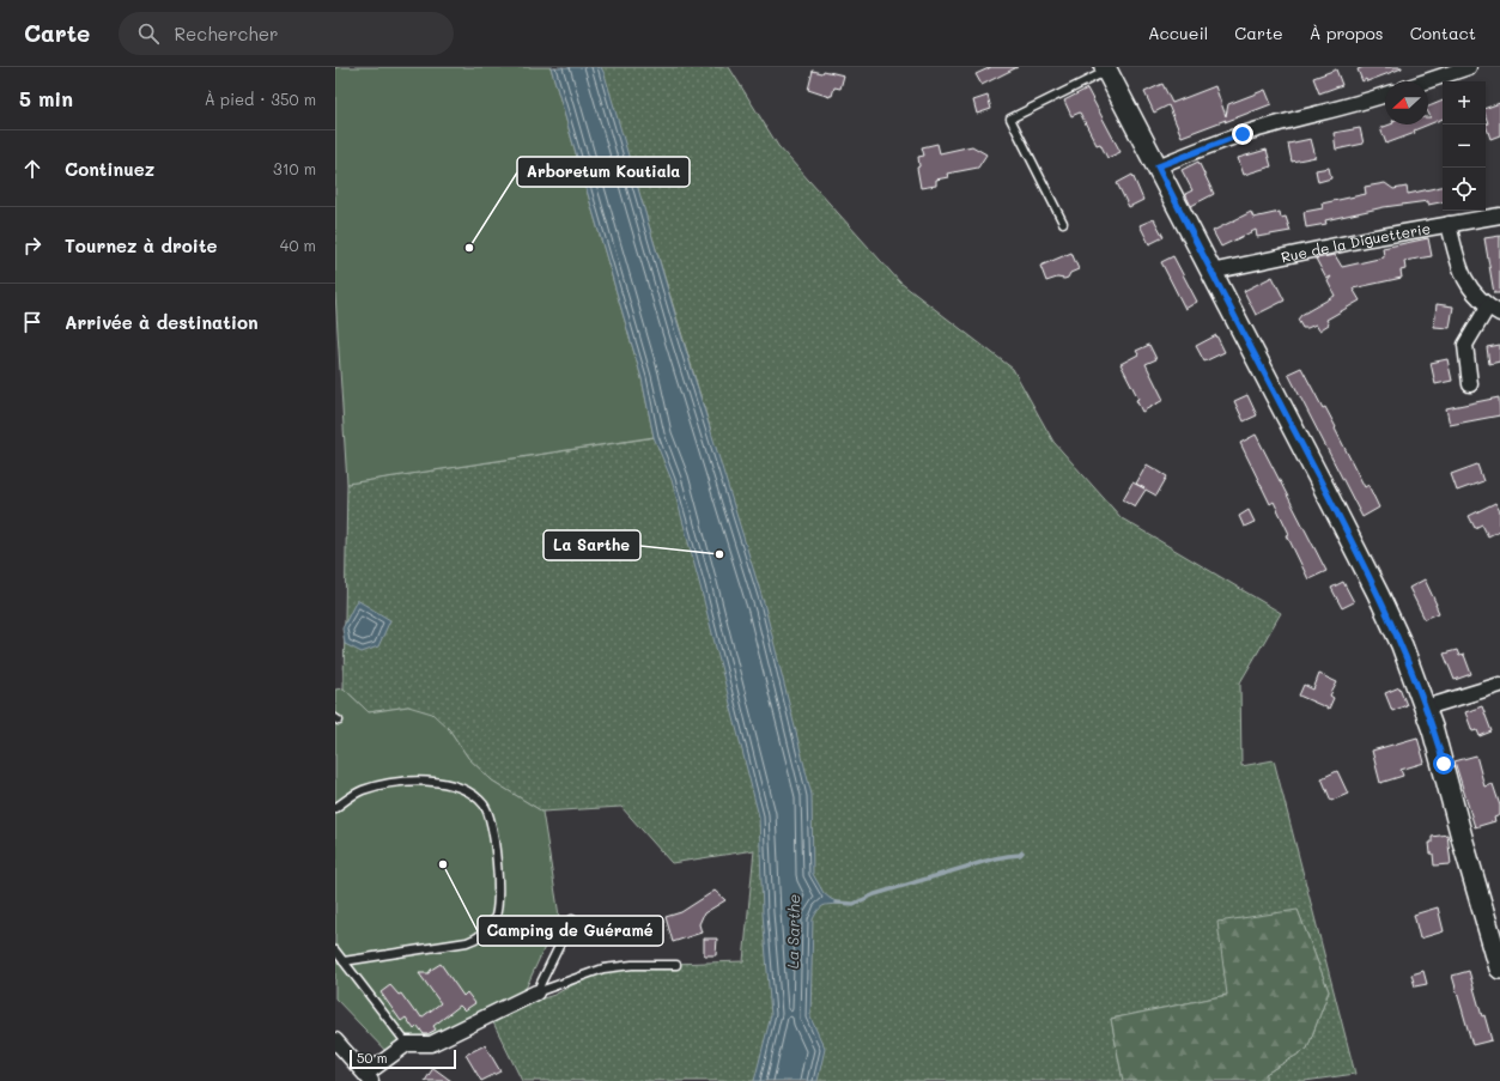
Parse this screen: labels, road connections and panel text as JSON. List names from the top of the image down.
{
  "streets": {
    "street": ["Rue de la Diguetterie"]
  },
  "water": ["La Sarthe"],
  "places": ["Arboretum Koutiala", "La Sarthe", "Camping de Guéramé"],
  "scale_bar": "50 m",
  "north": "left",
  "page": {
    "header": "Carte",
    "search": "Rechercher",
    "nav": [
      "Accueil",
      "Carte",
      "À propos",
      "Contact"
    ],
    "heading": ["5 min", "À pied · 350 m"],
    "map_buttons": ["+", "−"],
    "list": [
      ["Continuez", "310 m"],
      ["Tournez à droite", "40 m"],
      "Arrivée à destination"
    ],
    "scale": "50 m"
  }
}
